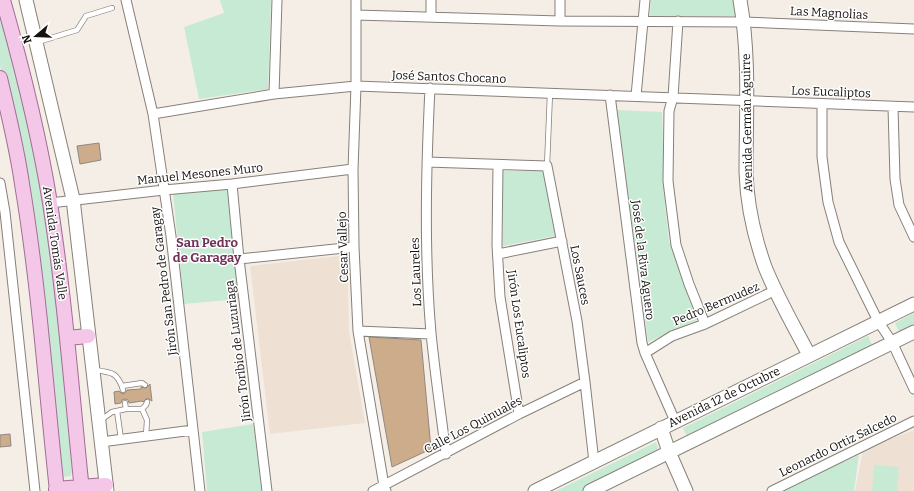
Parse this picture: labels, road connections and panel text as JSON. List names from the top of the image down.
{
  "streets": {
    "main road": ["Avenida Germán Aguirre", "Avenida Tomás Valle", "Avenida 12 de Octubre"],
    "street": [
      "Las Magnolias",
      "José Santos Chocano",
      "Los Eucaliptos",
      "Manuel Mesones Muro",
      "Cesar Vallejo",
      "José de la Riva Aguero",
      "Los Laureles",
      "Los Sauces",
      "Jirón San Pedro de Garagay",
      "Pedro Bermudez",
      "Jirón Los Eucaliptos",
      "Jirón Toribio de Luzuriaga",
      "Calle Los Quinuales",
      "Leonardo Ortiz Salcedo"
    ]
  },
  "crossings": [
    ["Las Magnolias", "Avenida Germán Aguirre"],
    ["Las Magnolias", "Cesar Vallejo"],
    ["José Santos Chocano", "Los Eucaliptos"],
    ["José Santos Chocano", "Avenida Germán Aguirre"],
    ["José Santos Chocano", "Cesar Vallejo"],
    ["José Santos Chocano", "José de la Riva Aguero"],
    ["José Santos Chocano", "Los Laureles"],
    ["José Santos Chocano", "Los Sauces"],
    ["José Santos Chocano", "Jirón San Pedro de Garagay"],
    ["Los Eucaliptos", "Avenida Germán Aguirre"],
    ["Avenida Germán Aguirre", "Pedro Bermudez"],
    ["Avenida Germán Aguirre", "Avenida 12 de Octubre"],
    ["Manuel Mesones Muro", "Avenida Tomás Valle"],
    ["Manuel Mesones Muro", "Cesar Vallejo"],
    ["Manuel Mesones Muro", "Jirón San Pedro de Garagay"],
    ["Manuel Mesones Muro", "Jirón Toribio de Luzuriaga"],
    ["Cesar Vallejo", "Calle Los Quinuales"],
    ["José de la Riva Aguero", "Pedro Bermudez"],
    ["José de la Riva Aguero", "Avenida 12 de Octubre"],
    ["Los Laureles", "Calle Los Quinuales"],
    ["Los Sauces", "Avenida 12 de Octubre"],
    ["Los Sauces", "Calle Los Quinuales"],
    ["Jirón Los Eucaliptos", "Calle Los Quinuales"]
  ],
  "districts": ["San Pedro de Garagay"],
  "north": "left"
}
